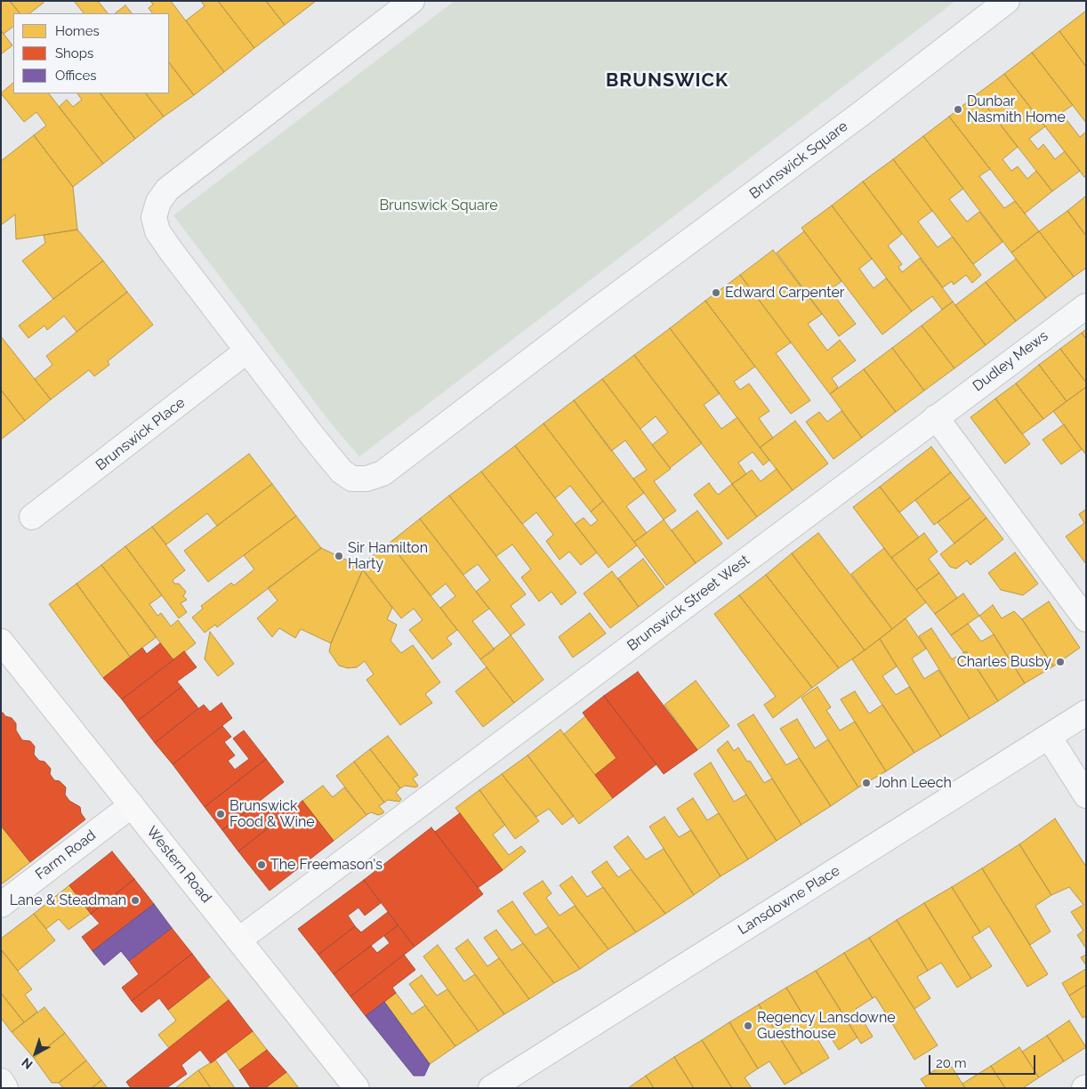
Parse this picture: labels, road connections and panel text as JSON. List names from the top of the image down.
{
  "streets": {
    "main road": ["Western Road"],
    "street": [
      "Brunswick Square",
      "Dudley Mews",
      "Brunswick Place",
      "Brunswick Street West",
      "Farm Road",
      "Lansdowne Place"
    ]
  },
  "crossings": [
    ["Brunswick Square", "Brunswick Place"],
    ["Dudley Mews", "Brunswick Street West"],
    ["Brunswick Street West", "Western Road"],
    ["Farm Road", "Western Road"]
  ],
  "districts": ["BRUNSWICK"],
  "parks": ["Brunswick Square"],
  "places": [
    "Dunbar Nasmith Home",
    "Edward Carpenter",
    "Sir Hamilton Harty",
    "Charles Busby",
    "John Leech",
    "Brunswick Food & Wine",
    "The Freemason's",
    "Lane & Steadman",
    "Regency Lansdowne Guesthouse"
  ],
  "legend": ["Homes", "Shops", "Offices"],
  "scale_bar": "20 m",
  "north": "bottom left"
}
